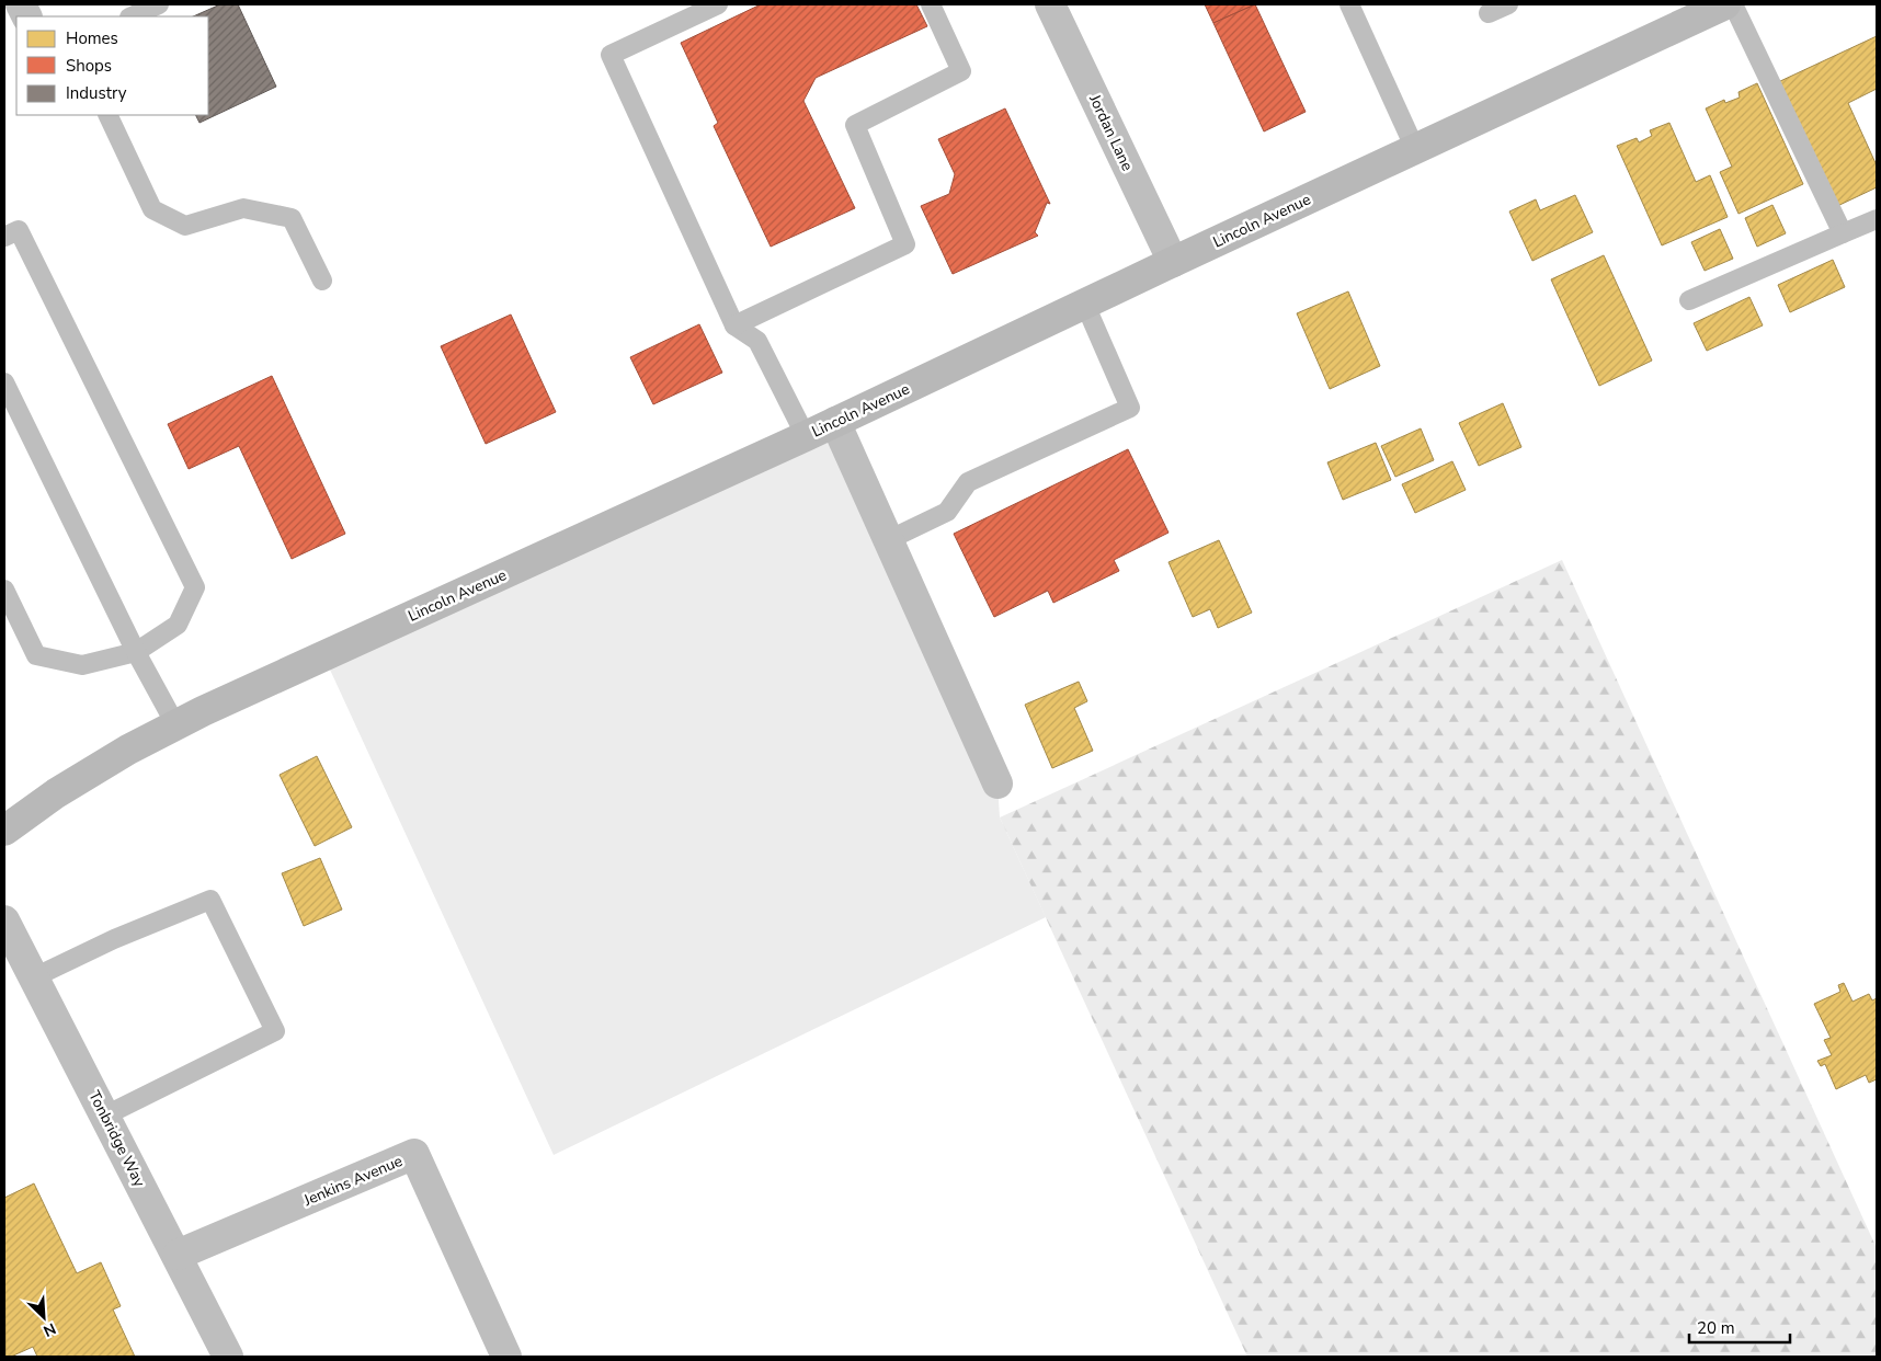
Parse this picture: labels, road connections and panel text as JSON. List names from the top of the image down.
{
  "streets": {
    "main road": ["Lincoln Avenue"],
    "street": ["Jordan Lane", "Tonbridge Way", "Jenkins Avenue"]
  },
  "crossings": [
    ["Jordan Lane", "Lincoln Avenue"],
    ["Tonbridge Way", "Jenkins Avenue"]
  ],
  "legend": ["Homes", "Shops", "Industry"],
  "scale_bar": "20 m",
  "north": "bottom right"
}
